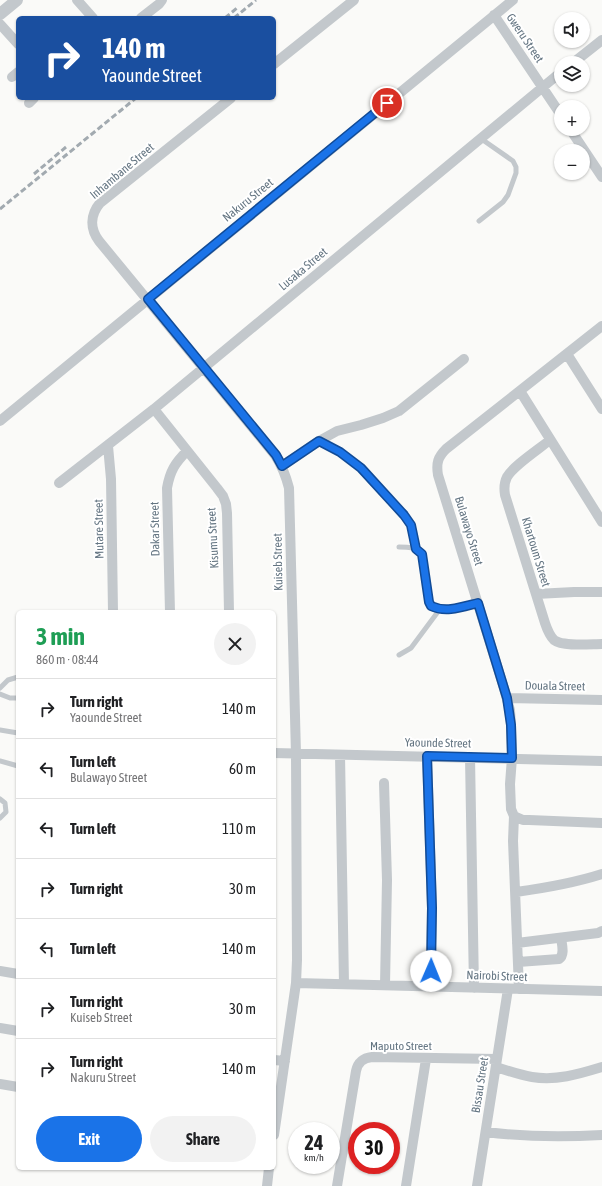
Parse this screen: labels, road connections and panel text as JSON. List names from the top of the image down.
{
  "streets": {
    "street": [
      "Gweru Street",
      "Inhambane Street",
      "Nakuru Street",
      "Lusaka Street",
      "Mutare Street",
      "Dakar Street",
      "Bulawayo Street",
      "Kisumu Street",
      "Khartoum Street",
      "Kuiseb Street",
      "Douala Street",
      "Yaounde Street",
      "Nairobi Street",
      "Maputo Street",
      "Bissau Street"
    ]
  },
  "crossings": [
    ["Gweru Street", "Nakuru Street"],
    ["Gweru Street", "Lusaka Street"],
    ["Inhambane Street", "Nakuru Street"],
    ["Inhambane Street", "Kuiseb Street"],
    ["Nakuru Street", "Kuiseb Street"],
    ["Lusaka Street", "Mutare Street"],
    ["Lusaka Street", "Kisumu Street"],
    ["Lusaka Street", "Kuiseb Street"],
    ["Dakar Street", "Kisumu Street"],
    ["Bulawayo Street", "Douala Street"],
    ["Bulawayo Street", "Yaounde Street"],
    ["Bulawayo Street", "Nairobi Street"],
    ["Kuiseb Street", "Yaounde Street"],
    ["Kuiseb Street", "Nairobi Street"],
    ["Nairobi Street", "Bissau Street"],
    ["Maputo Street", "Bissau Street"]
  ],
  "page": {
    "map_buttons": ["+", "−"],
    "turn": ["140 m", "Yaounde Street"],
    "heading": ["3 min", "860 m · 08:44"],
    "list": [
      {
        "name": "Turn right",
        "note": "Yaounde Street",
        "value": "140 m"
      },
      {
        "name": "Turn left",
        "note": "Bulawayo Street",
        "value": "60 m"
      },
      {
        "name": "Turn left",
        "value": "110 m"
      },
      {
        "name": "Turn right",
        "value": "30 m"
      },
      {
        "name": "Turn left",
        "value": "140 m"
      },
      {
        "name": "Turn right",
        "note": "Kuiseb Street",
        "value": "30 m"
      },
      {
        "name": "Turn right",
        "note": "Nakuru Street",
        "value": "140 m"
      }
    ],
    "buttons": ["Exit", "Share"],
    "speed": "24 km/h",
    "limit": "30"
  }
}
